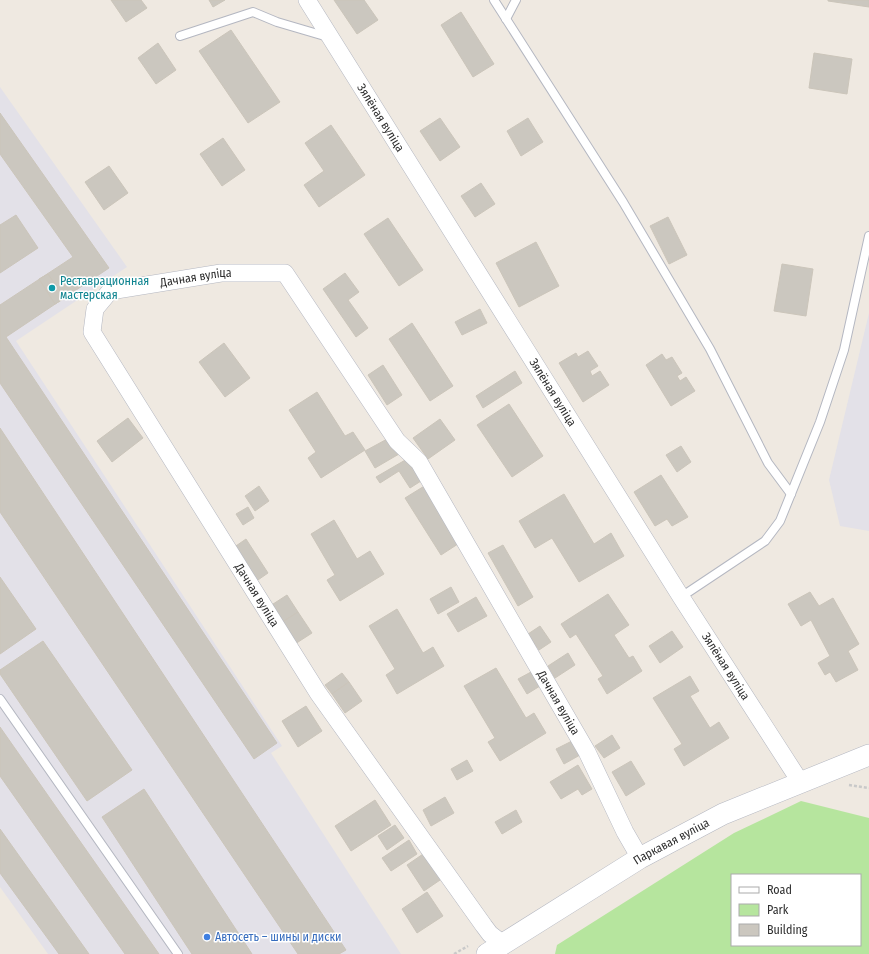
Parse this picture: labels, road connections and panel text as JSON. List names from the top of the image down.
{
  "streets": {
    "street": ["Зялёная вуліца", "Дачная вуліца", "Паркавая вуліца"]
  },
  "crossings": [
    ["Зялёная вуліца", "Паркавая вуліца"],
    ["Дачная вуліца", "Паркавая вуліца"]
  ],
  "places": ["Реставрационная мастерская", "Автосеть – шины и диски"],
  "legend": ["Road", "Park", "Building"]
}
